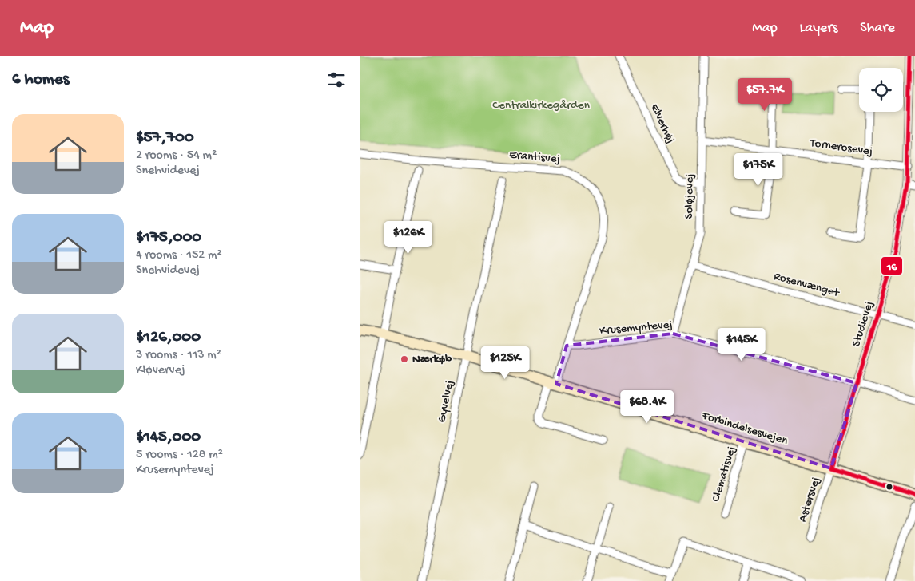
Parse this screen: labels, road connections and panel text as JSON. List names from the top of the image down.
{
  "streets": {
    "street": [
      "Elverhøj",
      "Tornerosevej",
      "Erantisvej",
      "Soløjevej",
      "Rosenvænget",
      "Studievej",
      "Krusemyntevej",
      "Gyvelvej",
      "Forbindelsesvejen",
      "Clematisvej",
      "Astersvej"
    ]
  },
  "crossings": [
    ["Elverhøj", "Soløjevej"],
    ["Tornerosevej", "Soløjevej"],
    ["Tornerosevej", "Studievej"],
    ["Erantisvej", "Krusemyntevej"],
    ["Erantisvej", "Forbindelsesvejen"],
    ["Soløjevej", "Rosenvænget"],
    ["Soløjevej", "Krusemyntevej"],
    ["Rosenvænget", "Studievej"],
    ["Studievej", "Krusemyntevej"],
    ["Studievej", "Forbindelsesvejen"],
    ["Studievej", "Astersvej"],
    ["Gyvelvej", "Forbindelsesvejen"],
    ["Forbindelsesvejen", "Clematisvej"],
    ["Forbindelsesvejen", "Astersvej"]
  ],
  "parks": ["Centralkirkegården"],
  "places": ["Nærkøb"],
  "lines": ["transit line 16"],
  "page": {
    "header": "Map",
    "nav": ["Map", "Layers", "Share"],
    "heading": "6 homes",
    "price": [
      "$57.7K",
      "$175K",
      "$126K",
      "$145K",
      "$125K",
      "$68.4K"
    ],
    "list": [
      {
        "name": "$57,700",
        "note": "2 rooms · 54 m² · Snehvidevej"
      },
      {
        "name": "$175,000",
        "note": "4 rooms · 152 m² · Snehvidevej"
      },
      {
        "name": "$126,000",
        "note": "3 rooms · 113 m² · Kløvervej"
      },
      {
        "name": "$145,000",
        "note": "5 rooms · 128 m² · Krusemyntevej"
      }
    ]
  }
}
